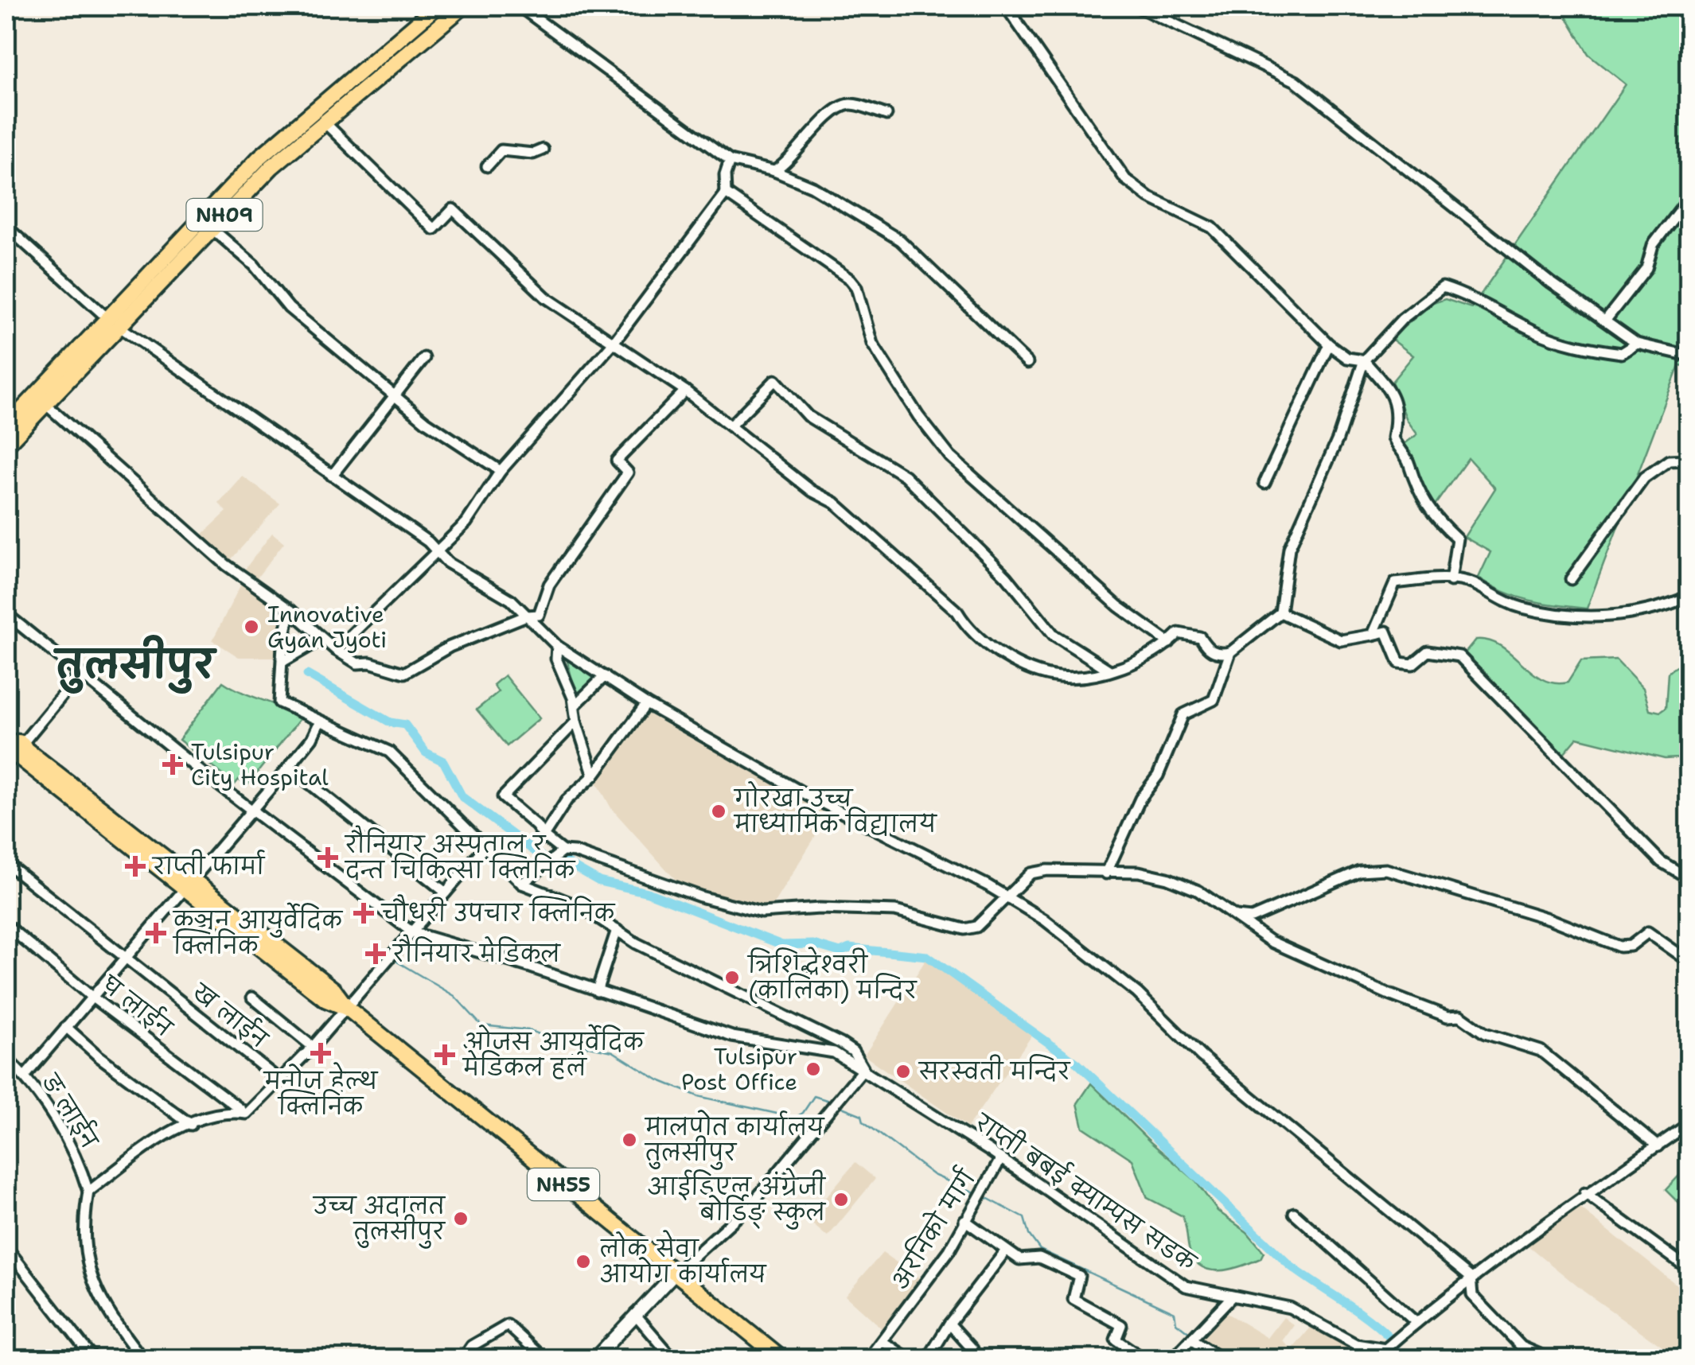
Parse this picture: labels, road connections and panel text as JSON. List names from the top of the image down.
{
  "streets": {
    "main road": ["NH09", "NH55"],
    "street": [
      "घ लाईन",
      "ख लाईन",
      "ङ लाईन",
      "राप्ती बबई क्याम्पस सडक",
      "अरनिको मार्ग"
    ]
  },
  "crossings": [
    ["राप्ती बबई क्याम्पस सडक", "अरनिको मार्ग"]
  ],
  "districts": ["तुलसीपुर"],
  "places": {
    "other": [
      "Innovative Gyan Jyoti",
      "गोरखा उच्च माध्यामिक विद्यालय",
      "त्रिशिद्धेश्वरी (कालिका) मन्दिर",
      "Tulsipur Post Office",
      "सरस्वती मन्दिर",
      "मालपोत कार्यालय तुलसीपुर",
      "आईडिएल अंग्रेजी बोर्डिङ् स्कुल",
      "उच्च अदालत तुलसीपुर",
      "लोक सेवा आयोग कार्यालय"
    ],
    "health": [
      "Tulsipur City Hospital",
      "रौनियार अस्पताल र दन्त चिकित्सा क्लिनिक",
      "राप्ती फार्मा",
      "चौधरी उपचार क्लिनिक",
      "कञ्चन आयुर्वेदिक क्लिनिक",
      "रौनियार मेडिकल",
      "मनोज हेल्थ क्लिनिक",
      "ओजस आयुर्वेदिक मेडिकल हल"
    ]
  }
}
